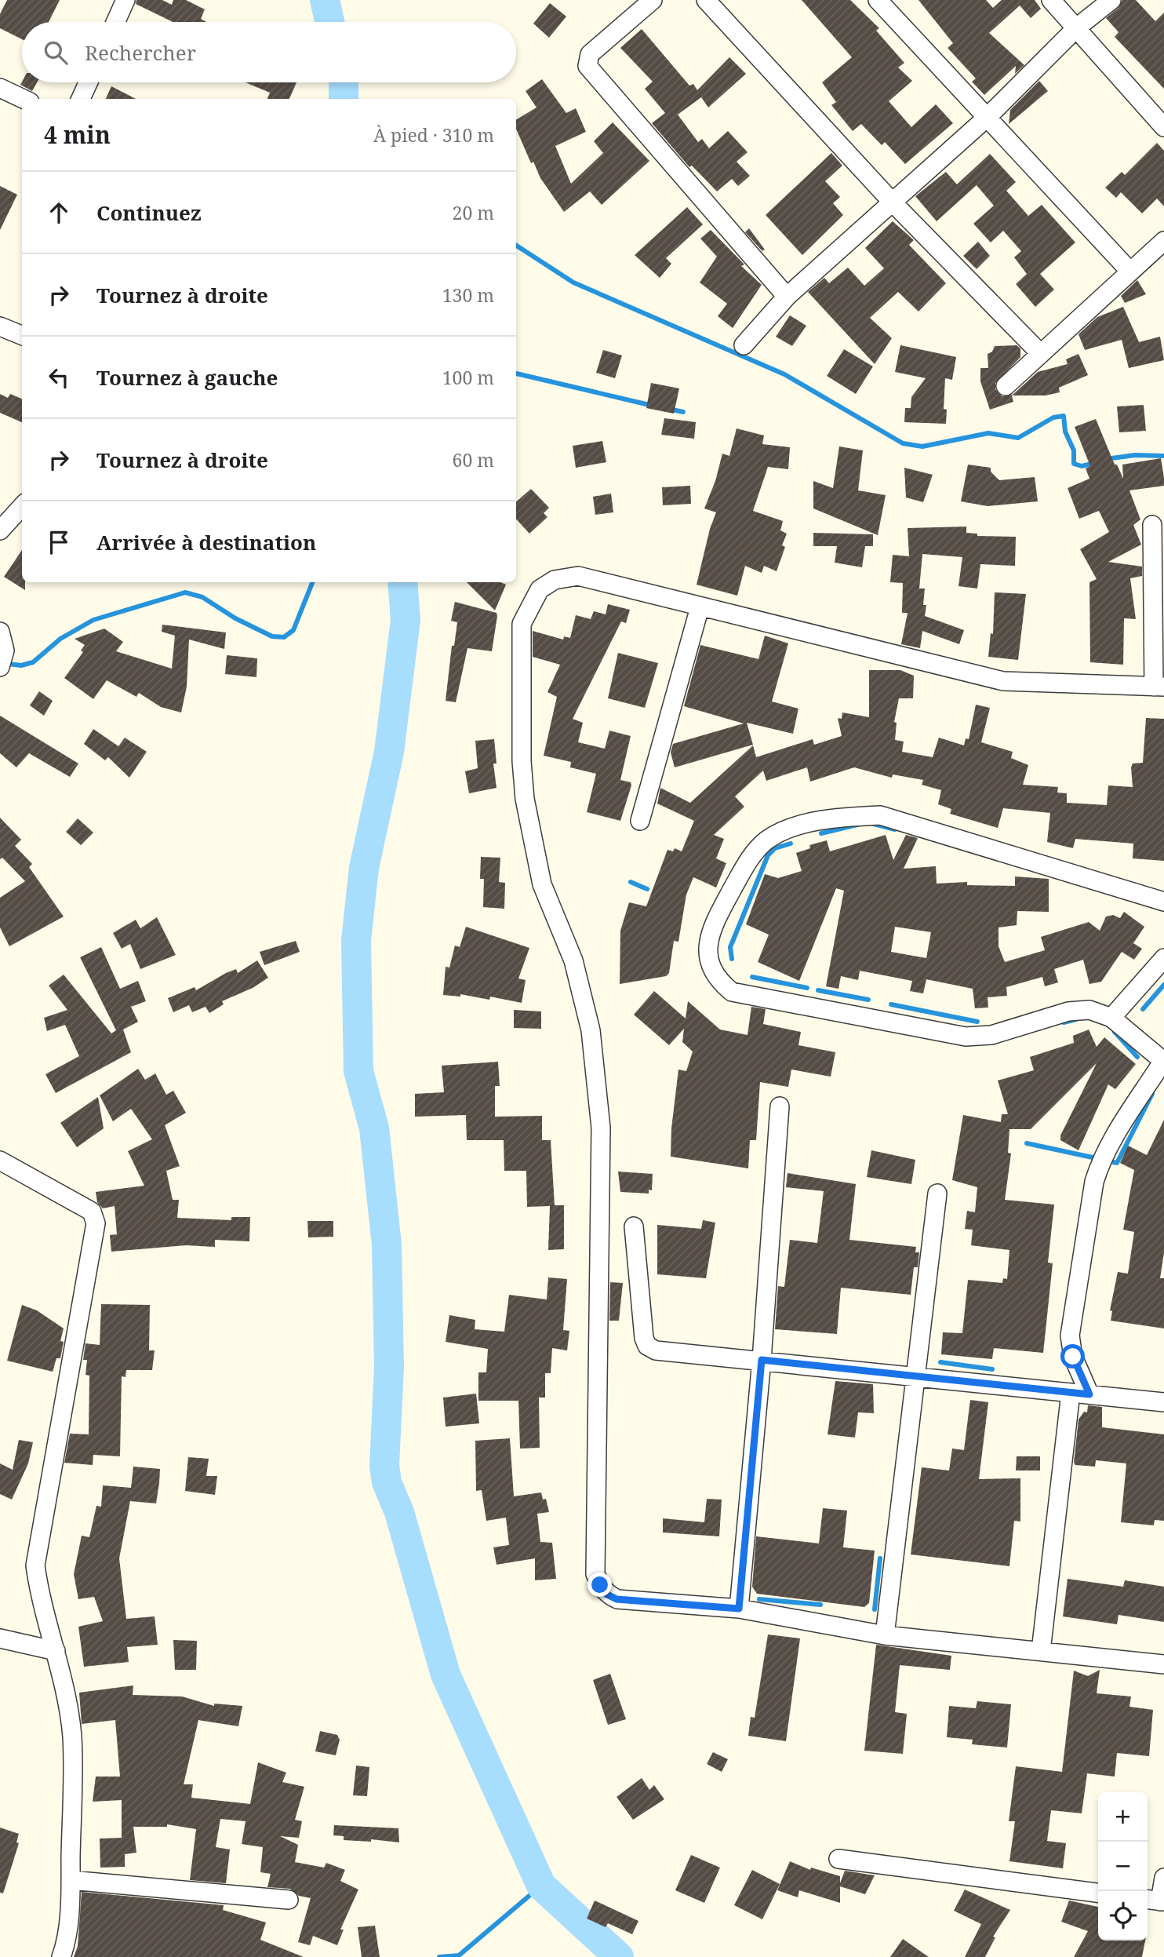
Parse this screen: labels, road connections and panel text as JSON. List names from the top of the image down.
{
  "page": {
    "search": "Rechercher",
    "heading": ["4 min", "À pied · 310 m"],
    "list": [
      ["Continuez", "20 m"],
      ["Tournez à droite", "130 m"],
      ["Tournez à gauche", "100 m"],
      ["Tournez à droite", "60 m"],
      "Arrivée à destination"
    ],
    "map_buttons": ["+", "−"]
  }
}
